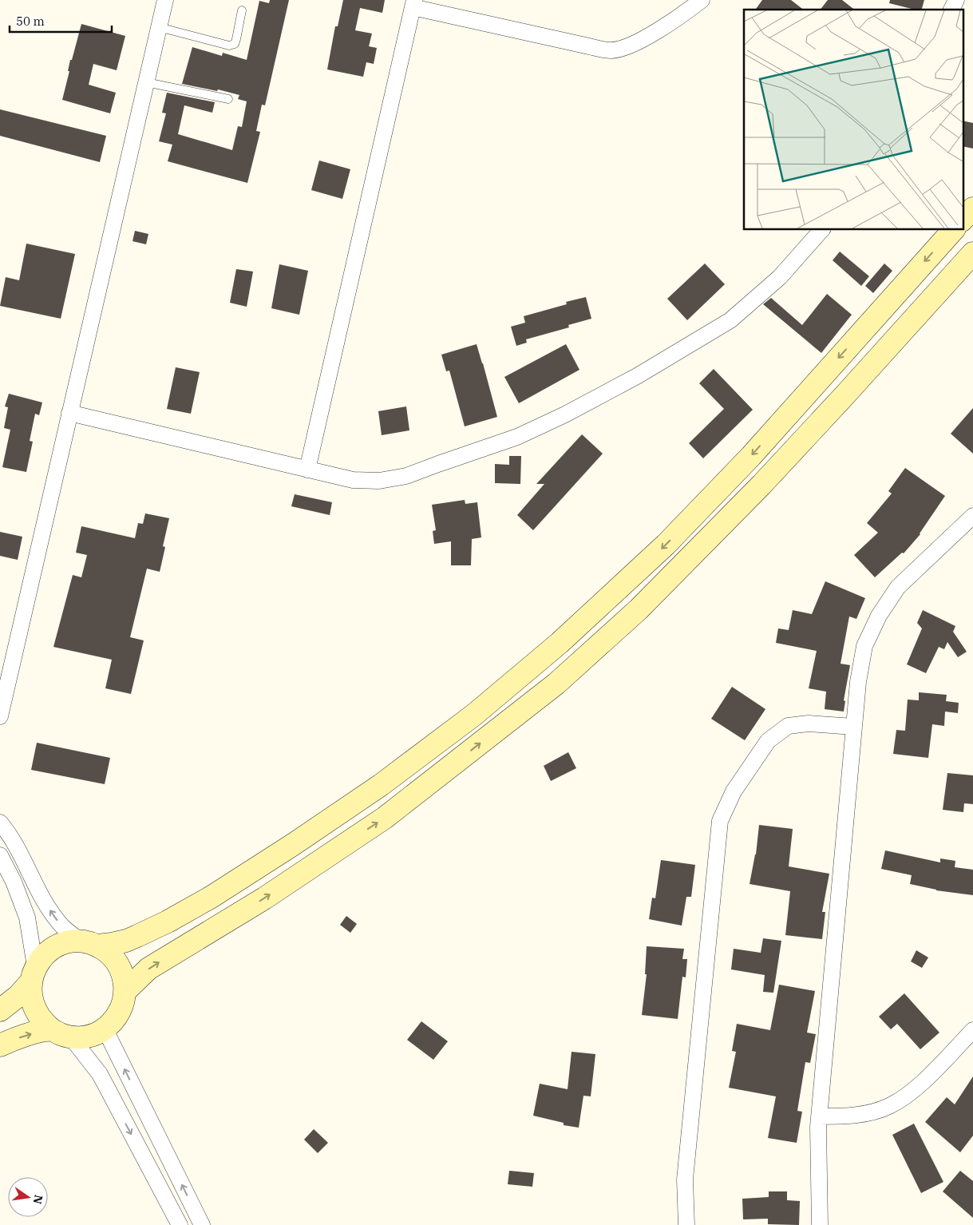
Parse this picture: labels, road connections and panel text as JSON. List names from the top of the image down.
{
  "scale_bar": "50 m",
  "north": "right"
}
